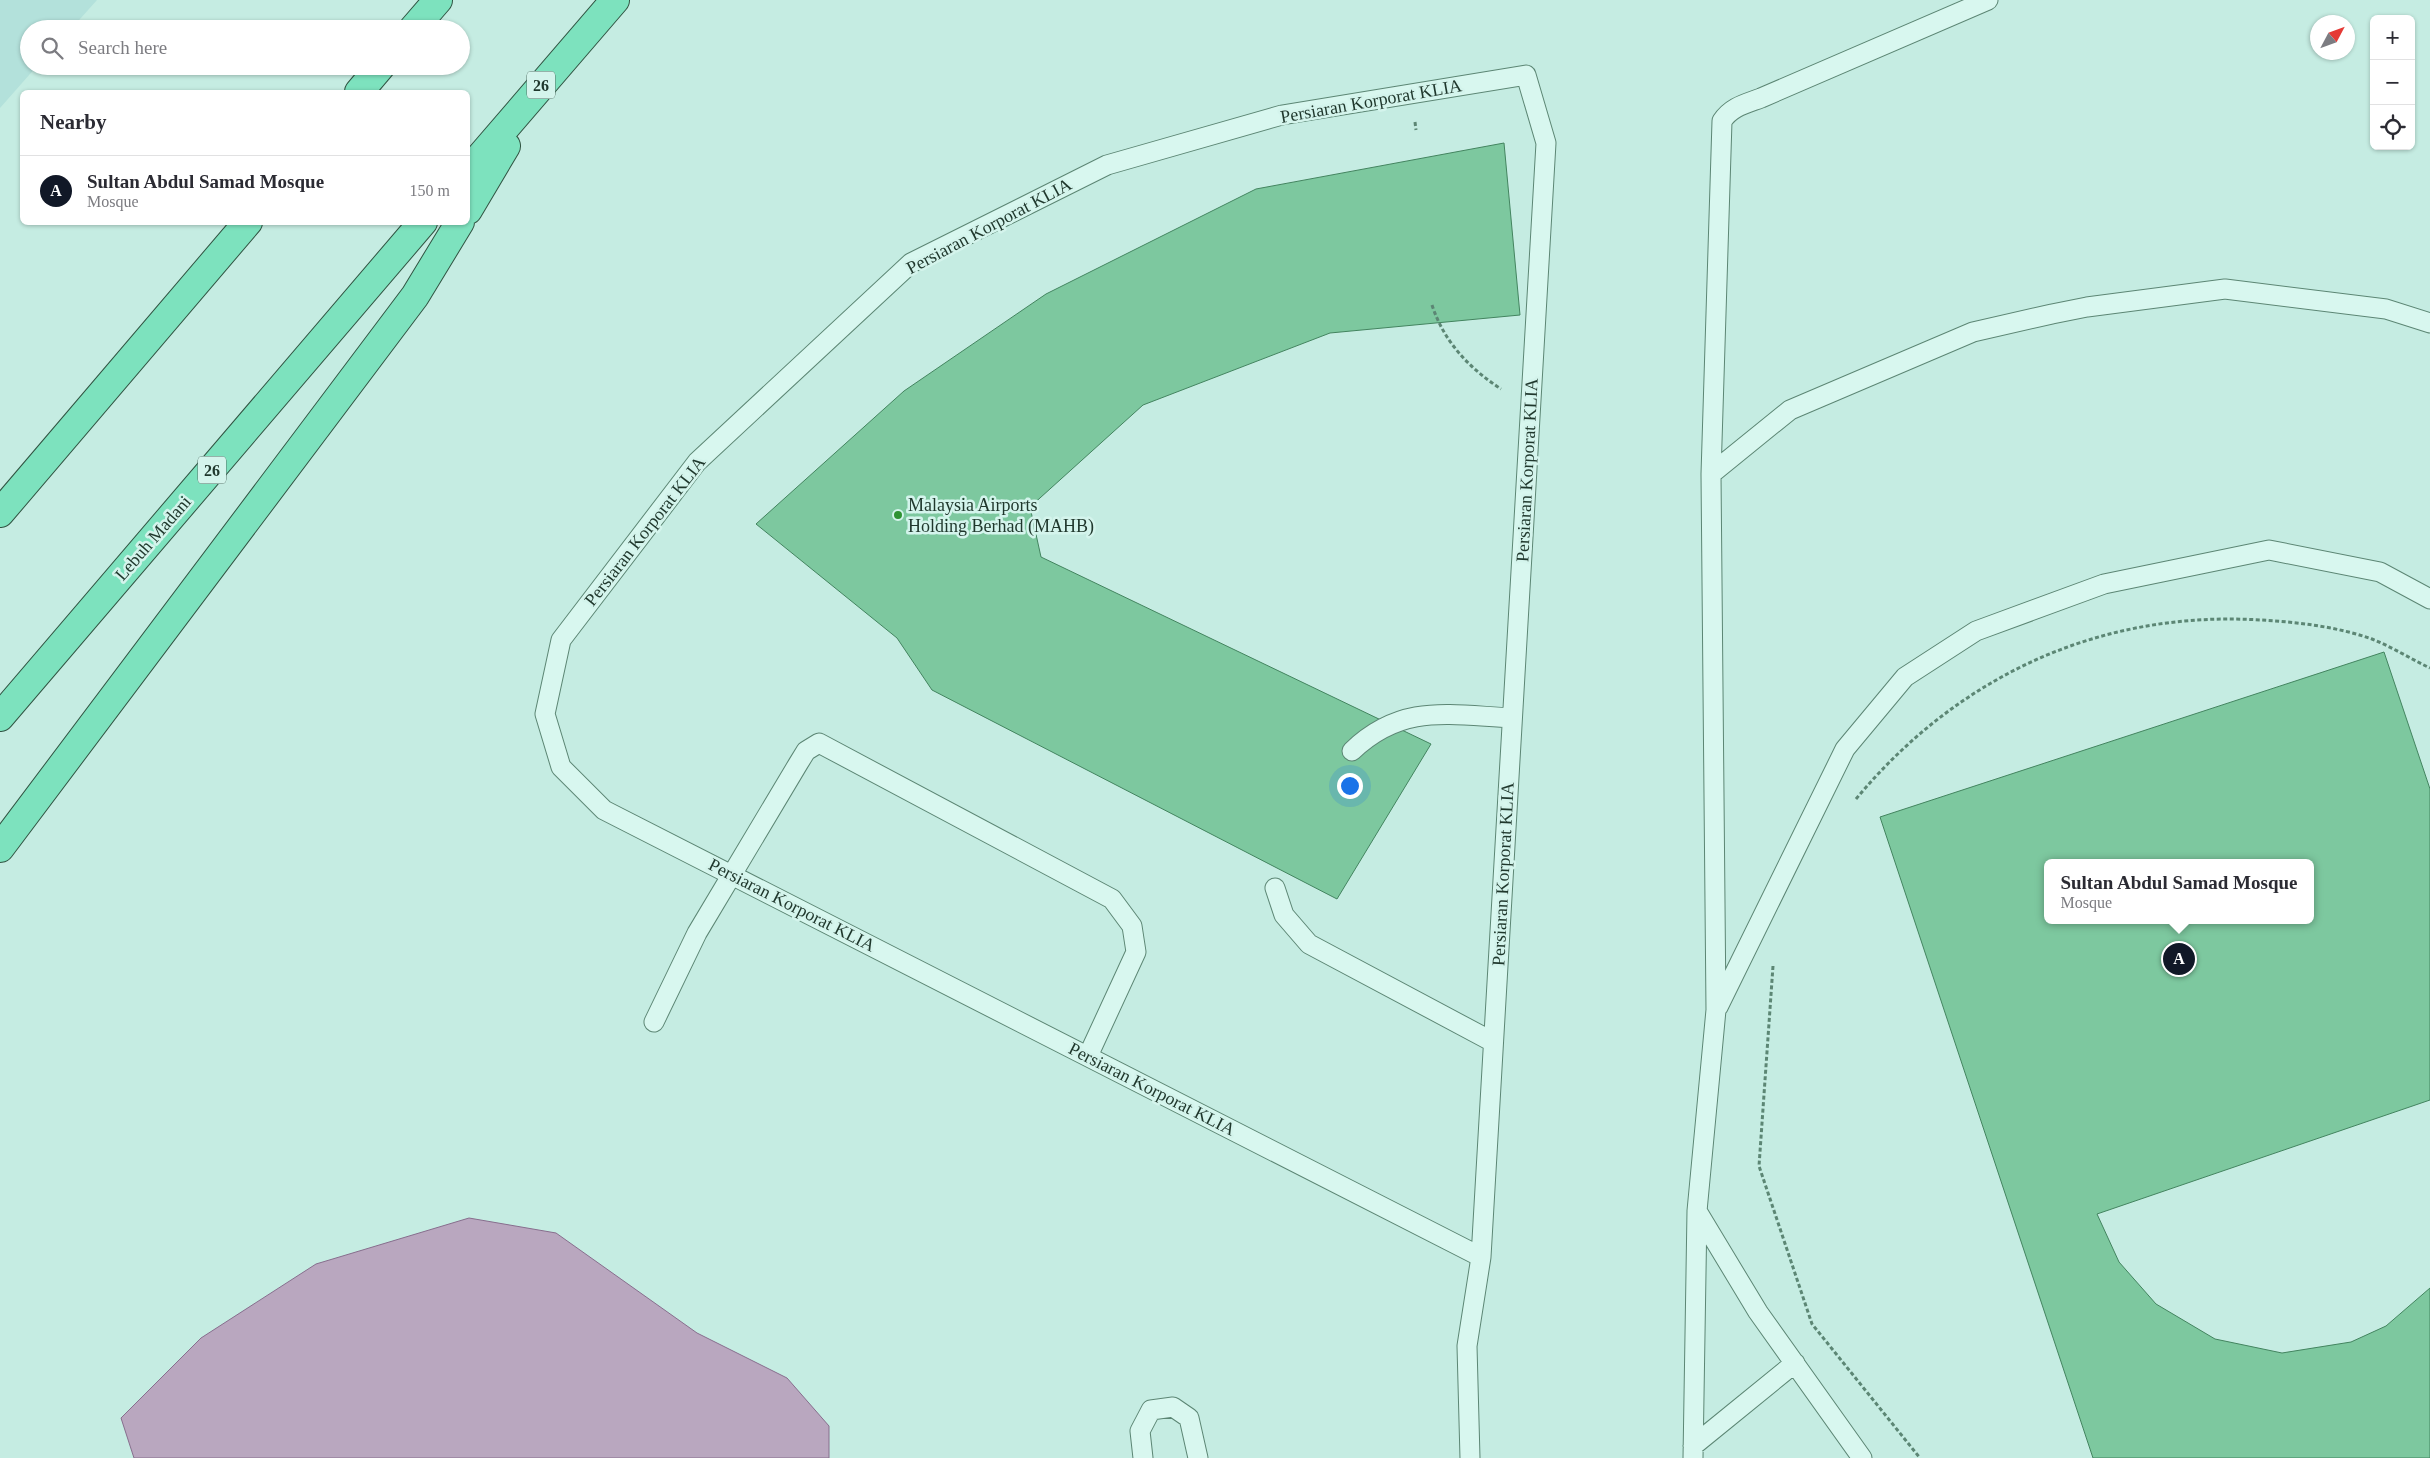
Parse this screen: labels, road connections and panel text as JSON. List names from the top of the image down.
{
  "streets": {
    "highway": ["26", "Lebuh Madani"],
    "lane": ["Persiaran Korporat KLIA"]
  },
  "places": ["Malaysia Airports Holding Berhad (MAHB)"],
  "north": "top right",
  "page": {
    "map_buttons": ["+", "−"],
    "search": "Search here",
    "heading": "Nearby",
    "list": [
      {
        "mark": "A",
        "name": "Sultan Abdul Samad Mosque",
        "note": "Mosque",
        "value": "150 m"
      }
    ],
    "popup": ["Sultan Abdul Samad Mosque", "Mosque"],
    "pins": "A"
  }
}
